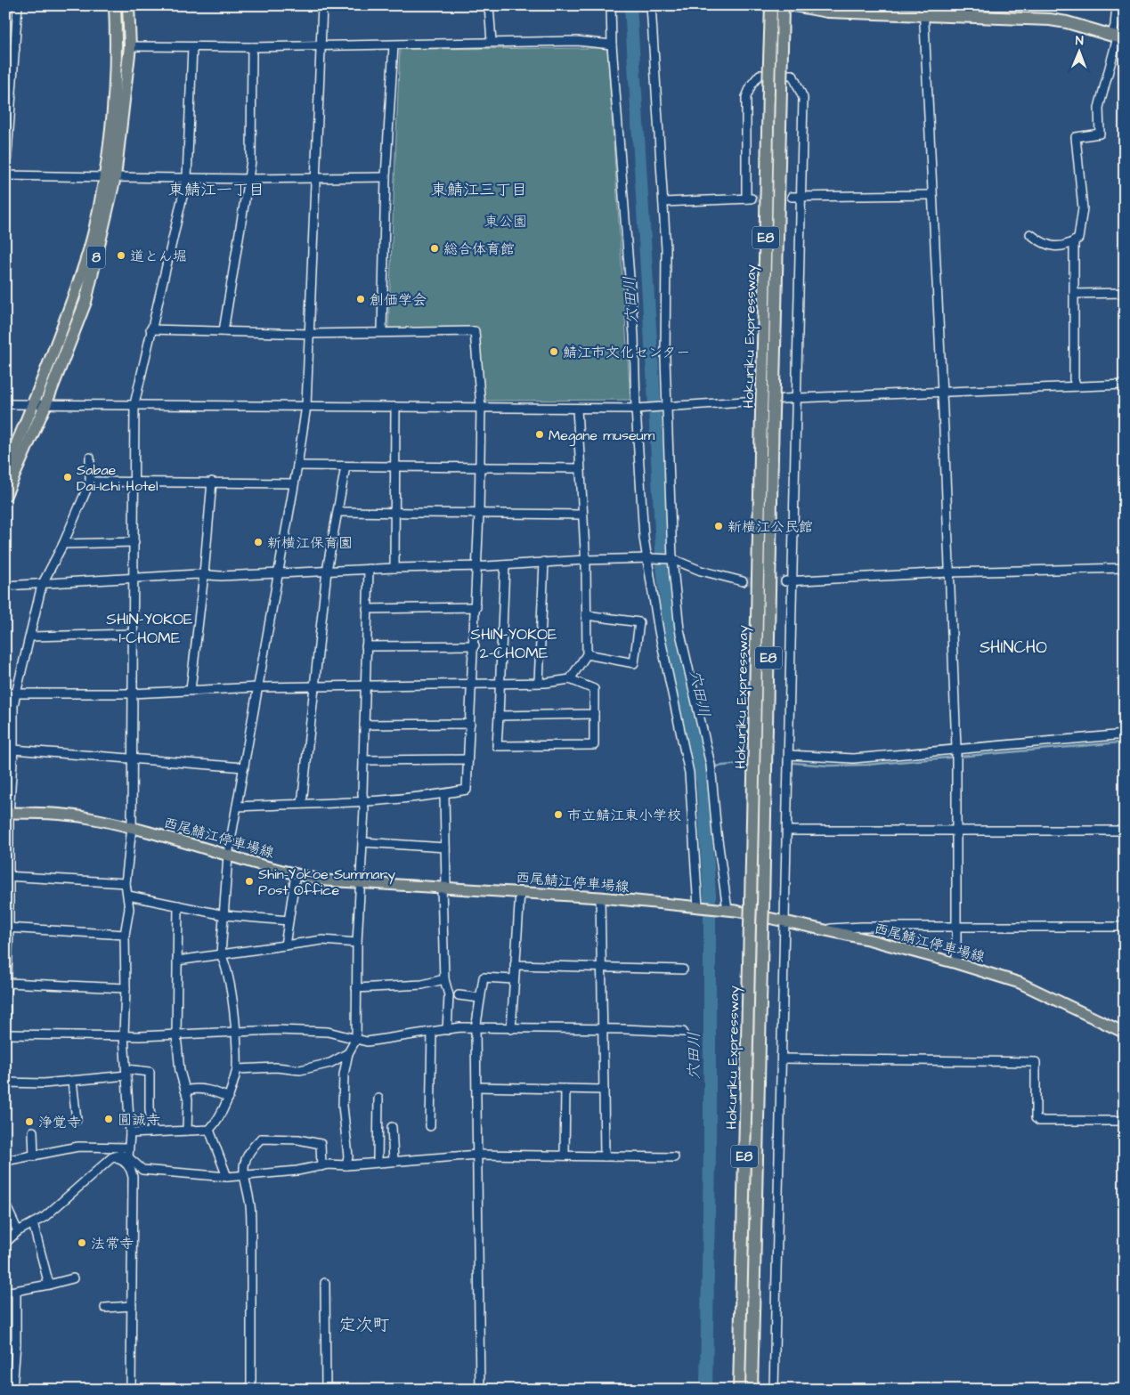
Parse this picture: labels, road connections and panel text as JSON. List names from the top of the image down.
{
  "streets": {
    "highway": ["E8", "8", "Hokuriku Expressway"],
    "main road": ["西尾鯖江停車場線"]
  },
  "districts": [
    "東鯖江一丁目",
    "東鯖江三丁目",
    "SHIN-YOKOE 1-CHOME",
    "SHIN-YOKOE 2-CHOME",
    "SHINCHO",
    "定次町"
  ],
  "water": ["穴田川"],
  "parks": ["東公園"],
  "places": [
    "総合体育館",
    "道とん堀",
    "創価学会",
    "鯖江市文化センター",
    "Megane museum",
    "Sabae Dai-Ichi Hotel",
    "新横江公民館",
    "新横江保育園",
    "市立鯖江東小学校",
    "Shin-Yokoe Summary Post Office",
    "圓誠寺",
    "浄覚寺",
    "法常寺"
  ],
  "north": "top"
}
